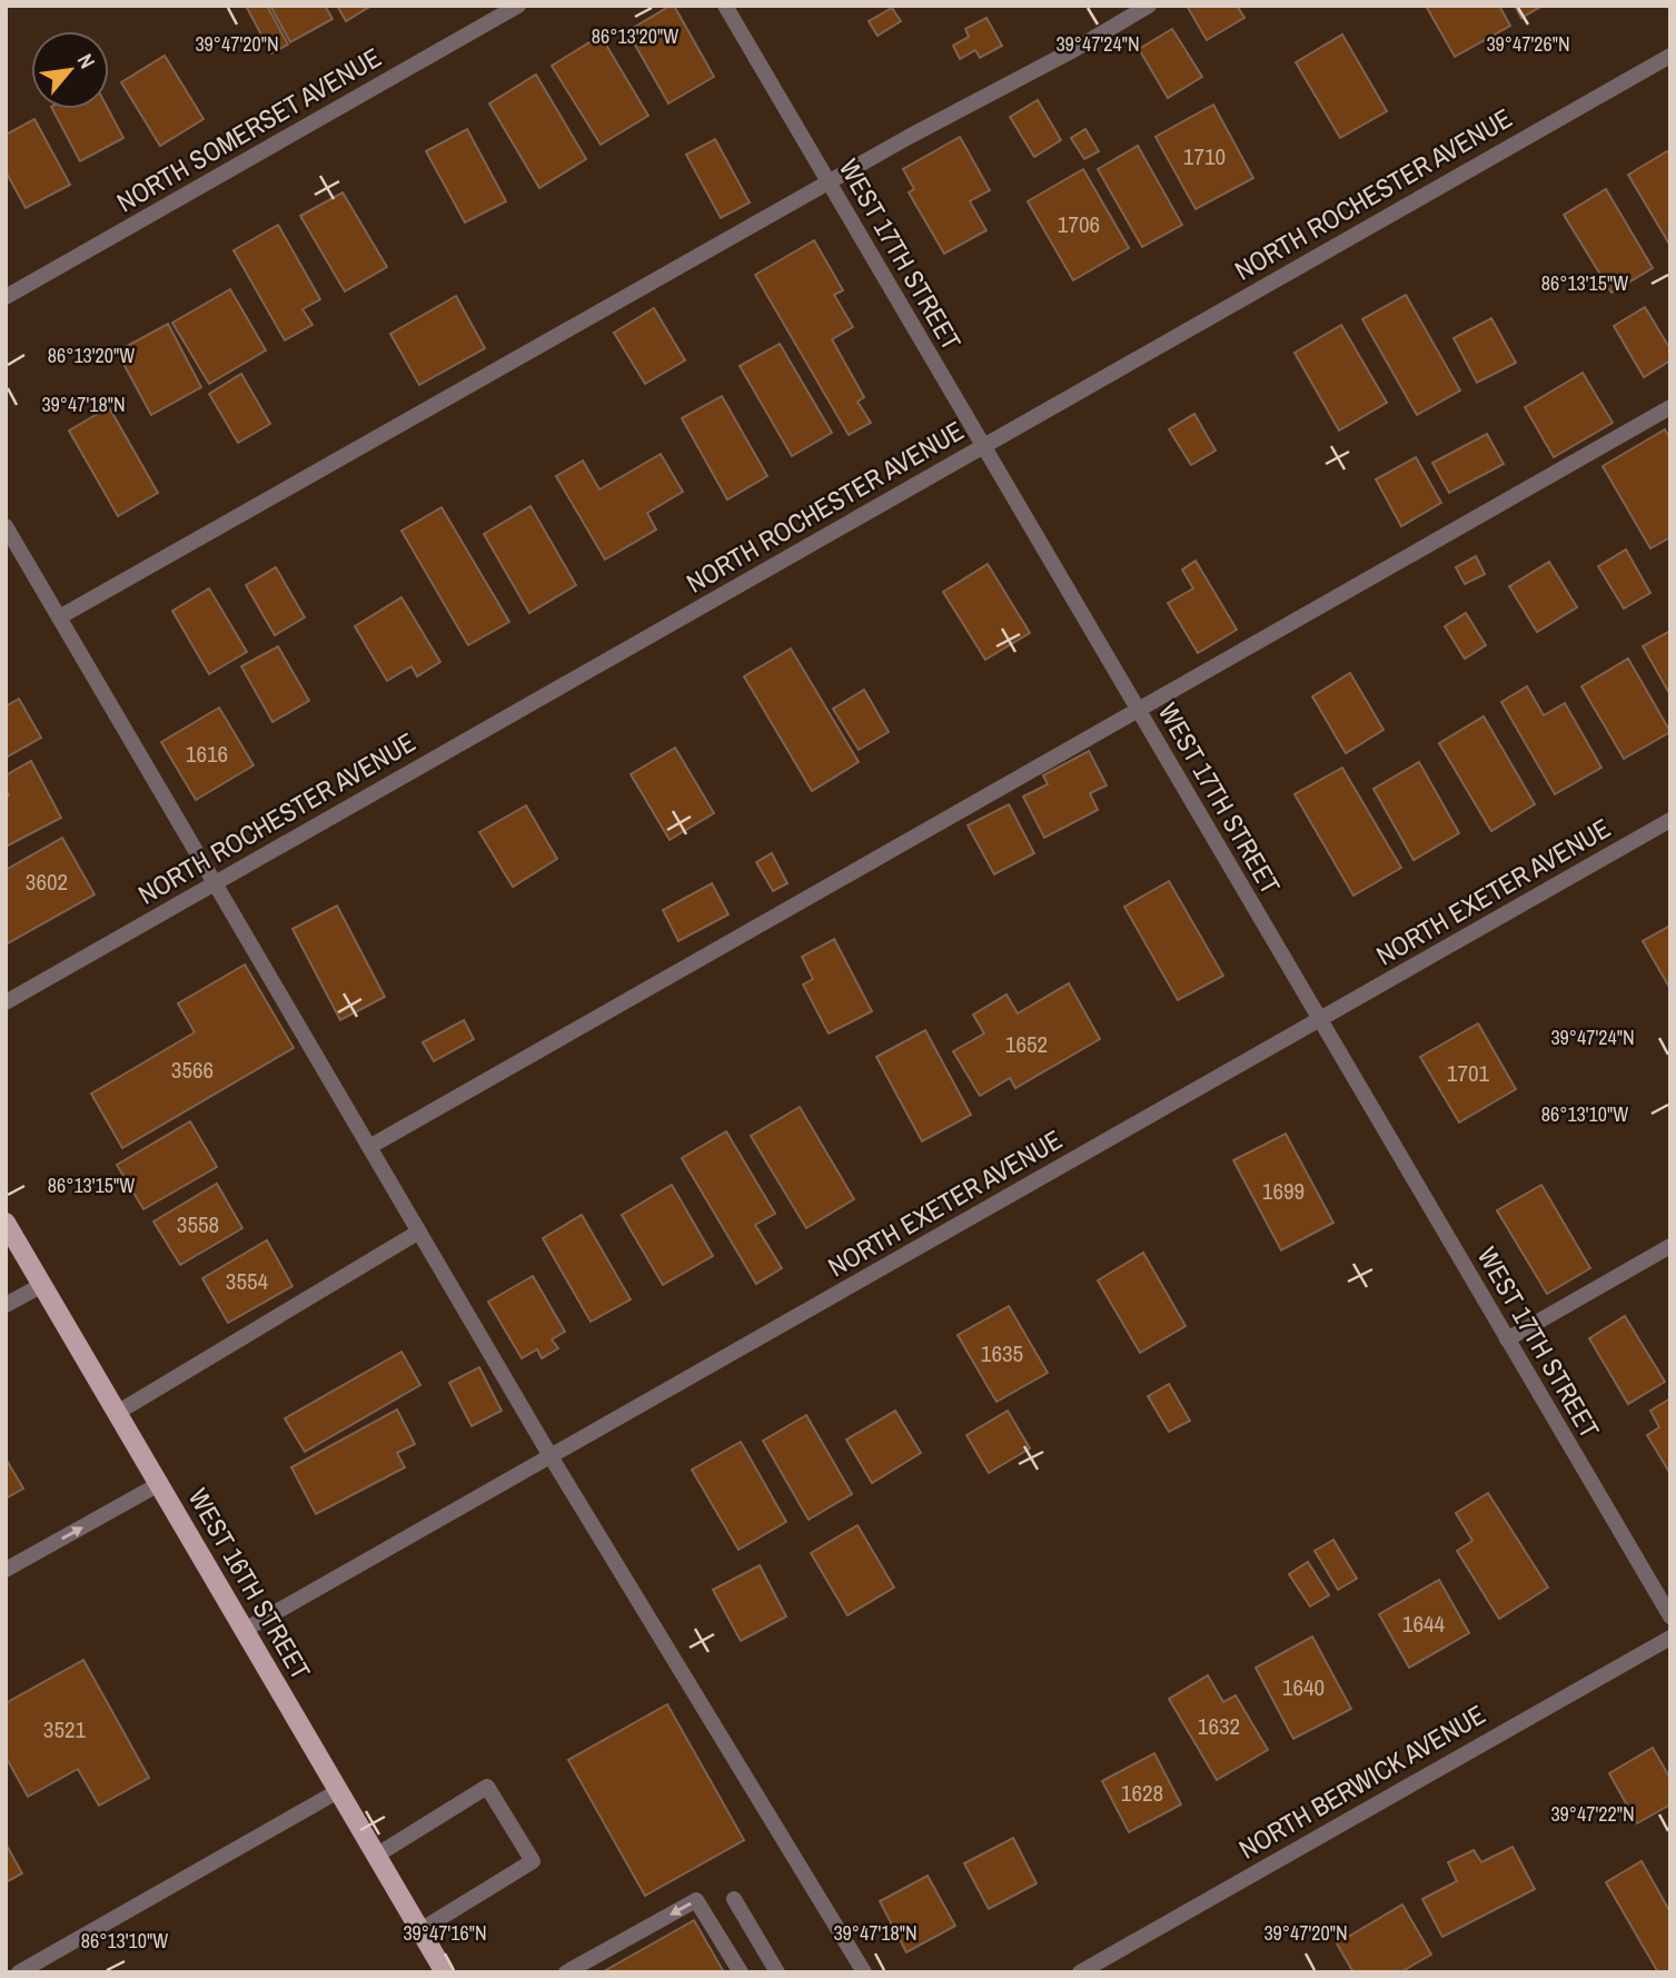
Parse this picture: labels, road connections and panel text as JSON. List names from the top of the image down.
{
  "streets": {
    "main road": ["WEST 16TH STREET"],
    "street": [
      "NORTH SOMERSET AVENUE",
      "NORTH ROCHESTER AVENUE",
      "WEST 17TH STREET",
      "NORTH EXETER AVENUE",
      "NORTH BERWICK AVENUE"
    ]
  },
  "crossings": [
    ["NORTH ROCHESTER AVENUE", "WEST 17TH STREET"],
    ["WEST 17TH STREET", "NORTH EXETER AVENUE"],
    ["NORTH EXETER AVENUE", "WEST 16TH STREET"]
  ],
  "house_numbers": [
    "1710",
    "1706",
    "1616",
    "3602",
    "1652",
    "3566",
    "1701",
    "1699",
    "3558",
    "3554",
    "1635",
    "1644",
    "1640",
    "1632",
    "3521",
    "1628"
  ],
  "north": "top right",
  "coordinates": [
    "86°13'20\"W",
    "39°47'20\"N",
    "39°47'24\"N",
    "39°47'26\"N",
    "86°13'15\"W",
    "39°47'18\"N",
    "86°13'10\"W",
    "39°47'22\"N",
    "39°47'16\"N"
  ]
}
